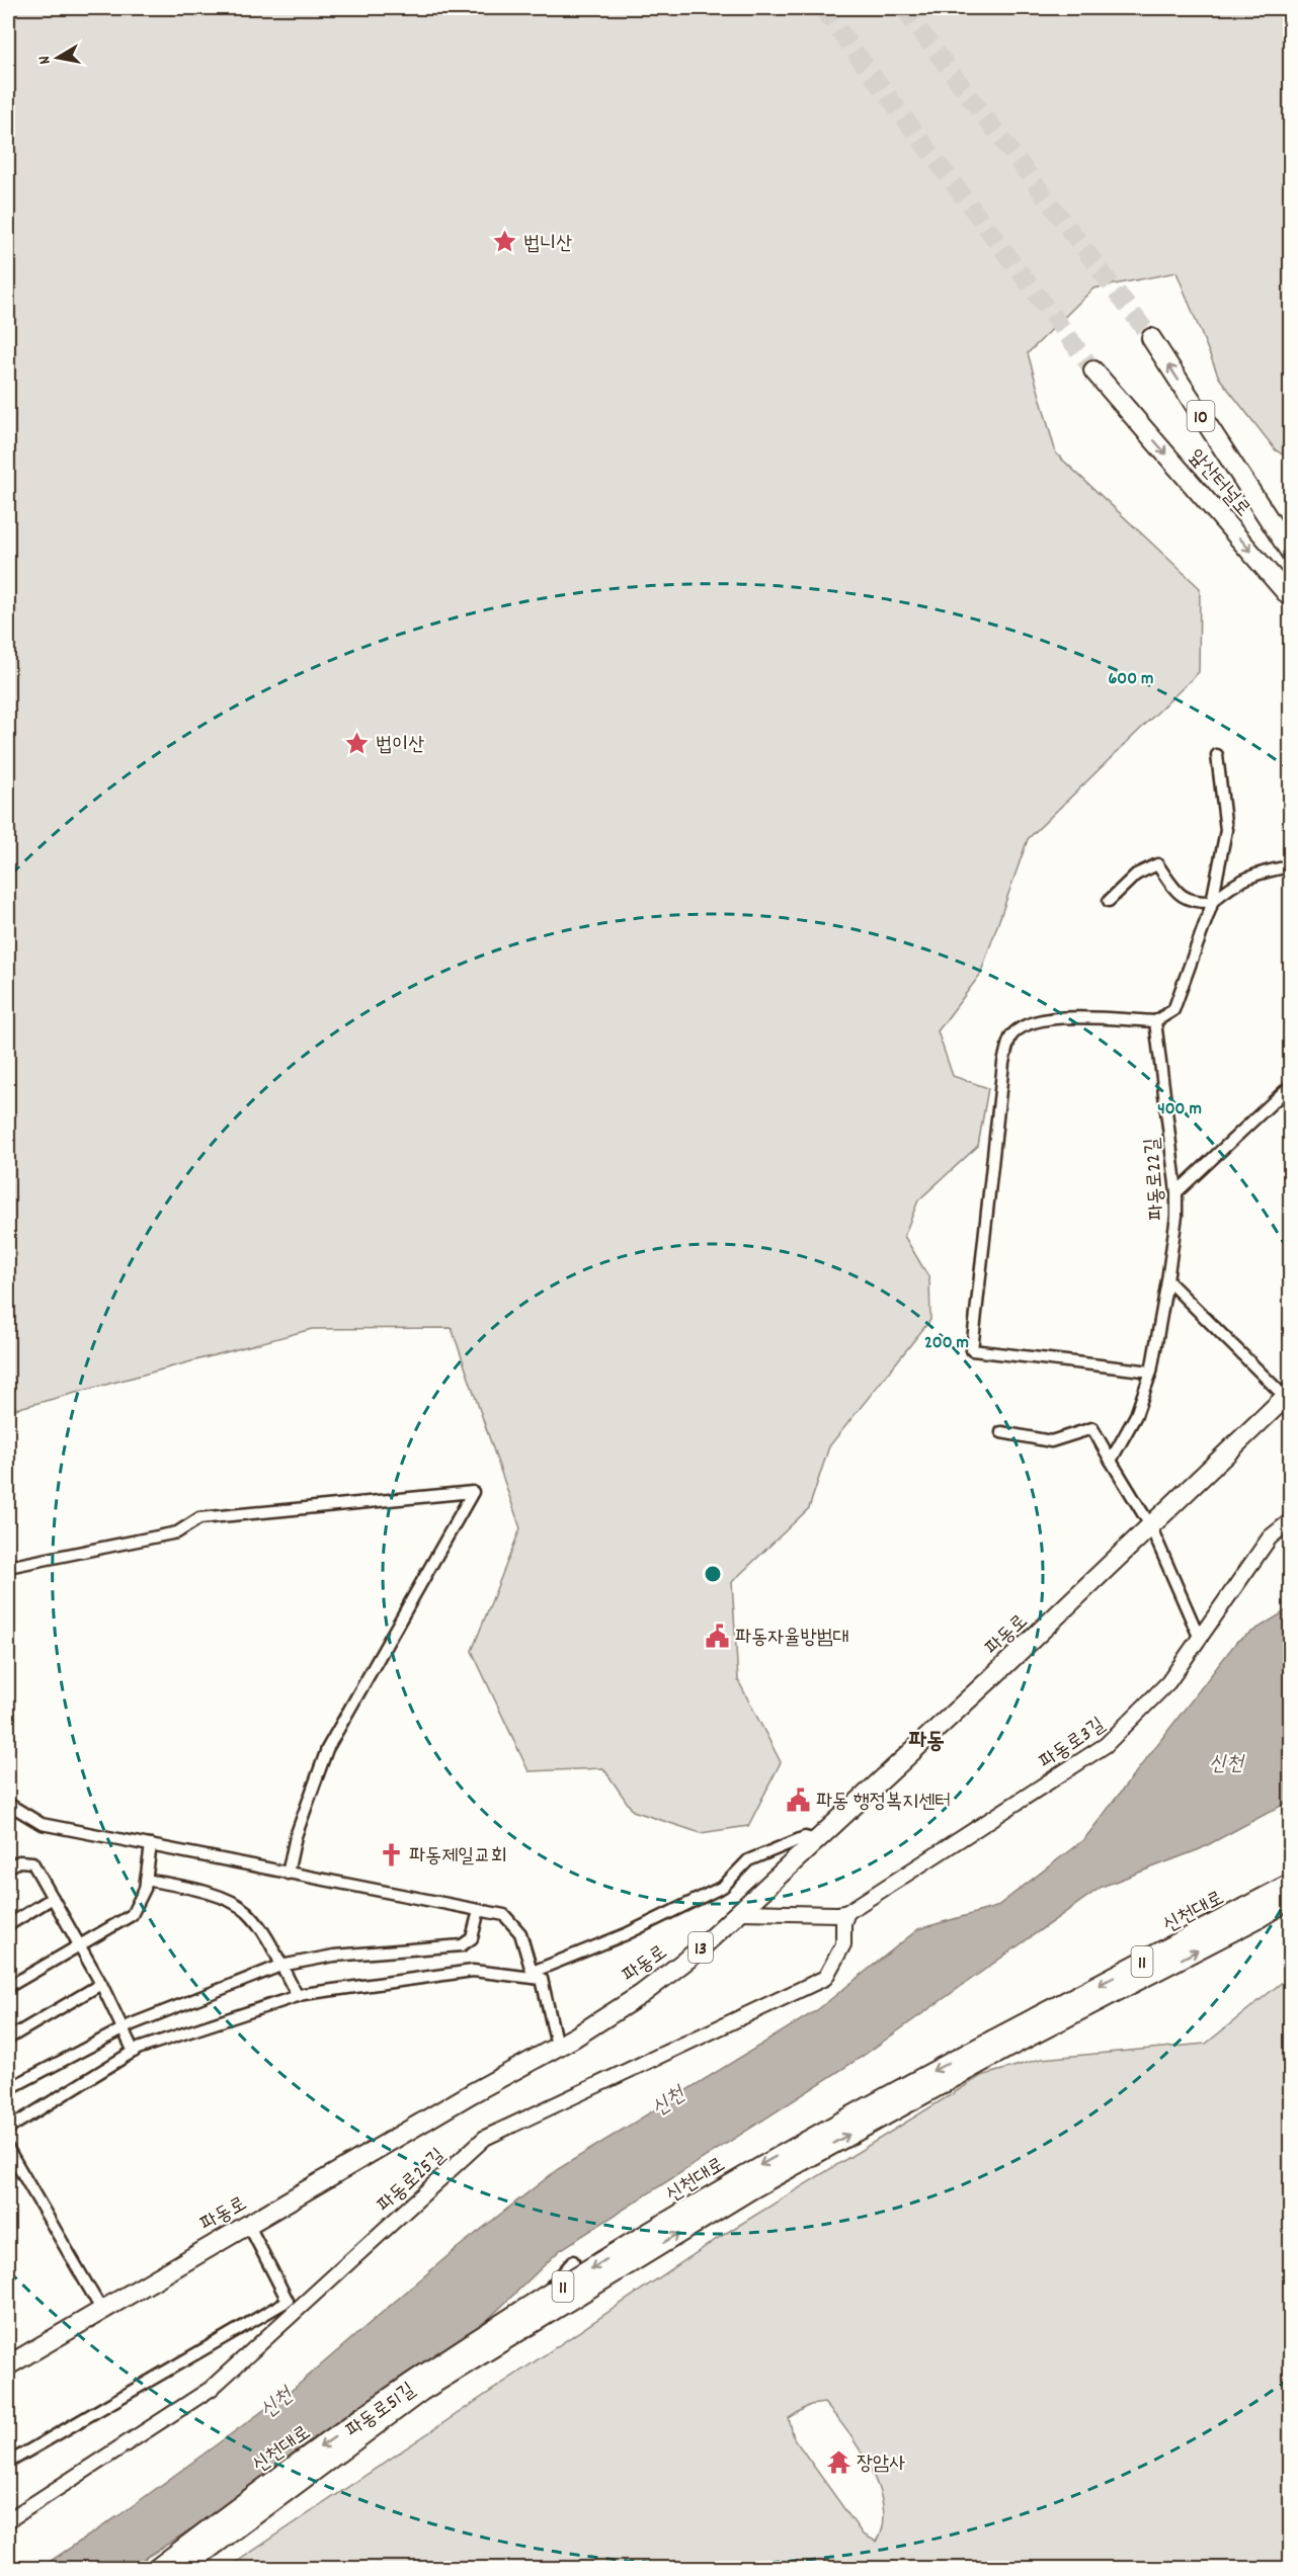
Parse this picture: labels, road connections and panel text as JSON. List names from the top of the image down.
{
  "streets": {
    "main road": [
      "10",
      "앞산터널로",
      "파동로",
      "신천대로",
      "13",
      "11"
    ],
    "street": [
      "파동로22길",
      "파동로3길",
      "파동로25길",
      "파동로51길"
    ]
  },
  "crossings": [
    ["파동로3길", "파동로25길"],
    ["신천대로", "11"]
  ],
  "districts": ["파동"],
  "water": ["신천"],
  "places": {
    "place": ["법니산", "법이산"],
    "public building": ["파동자율방범대", "파동 행정복지센터"],
    "church": ["파동제일교회"],
    "temple": ["장암사"]
  },
  "north": "left",
  "rings": ["600 m", "400 m", "200 m"]
}
